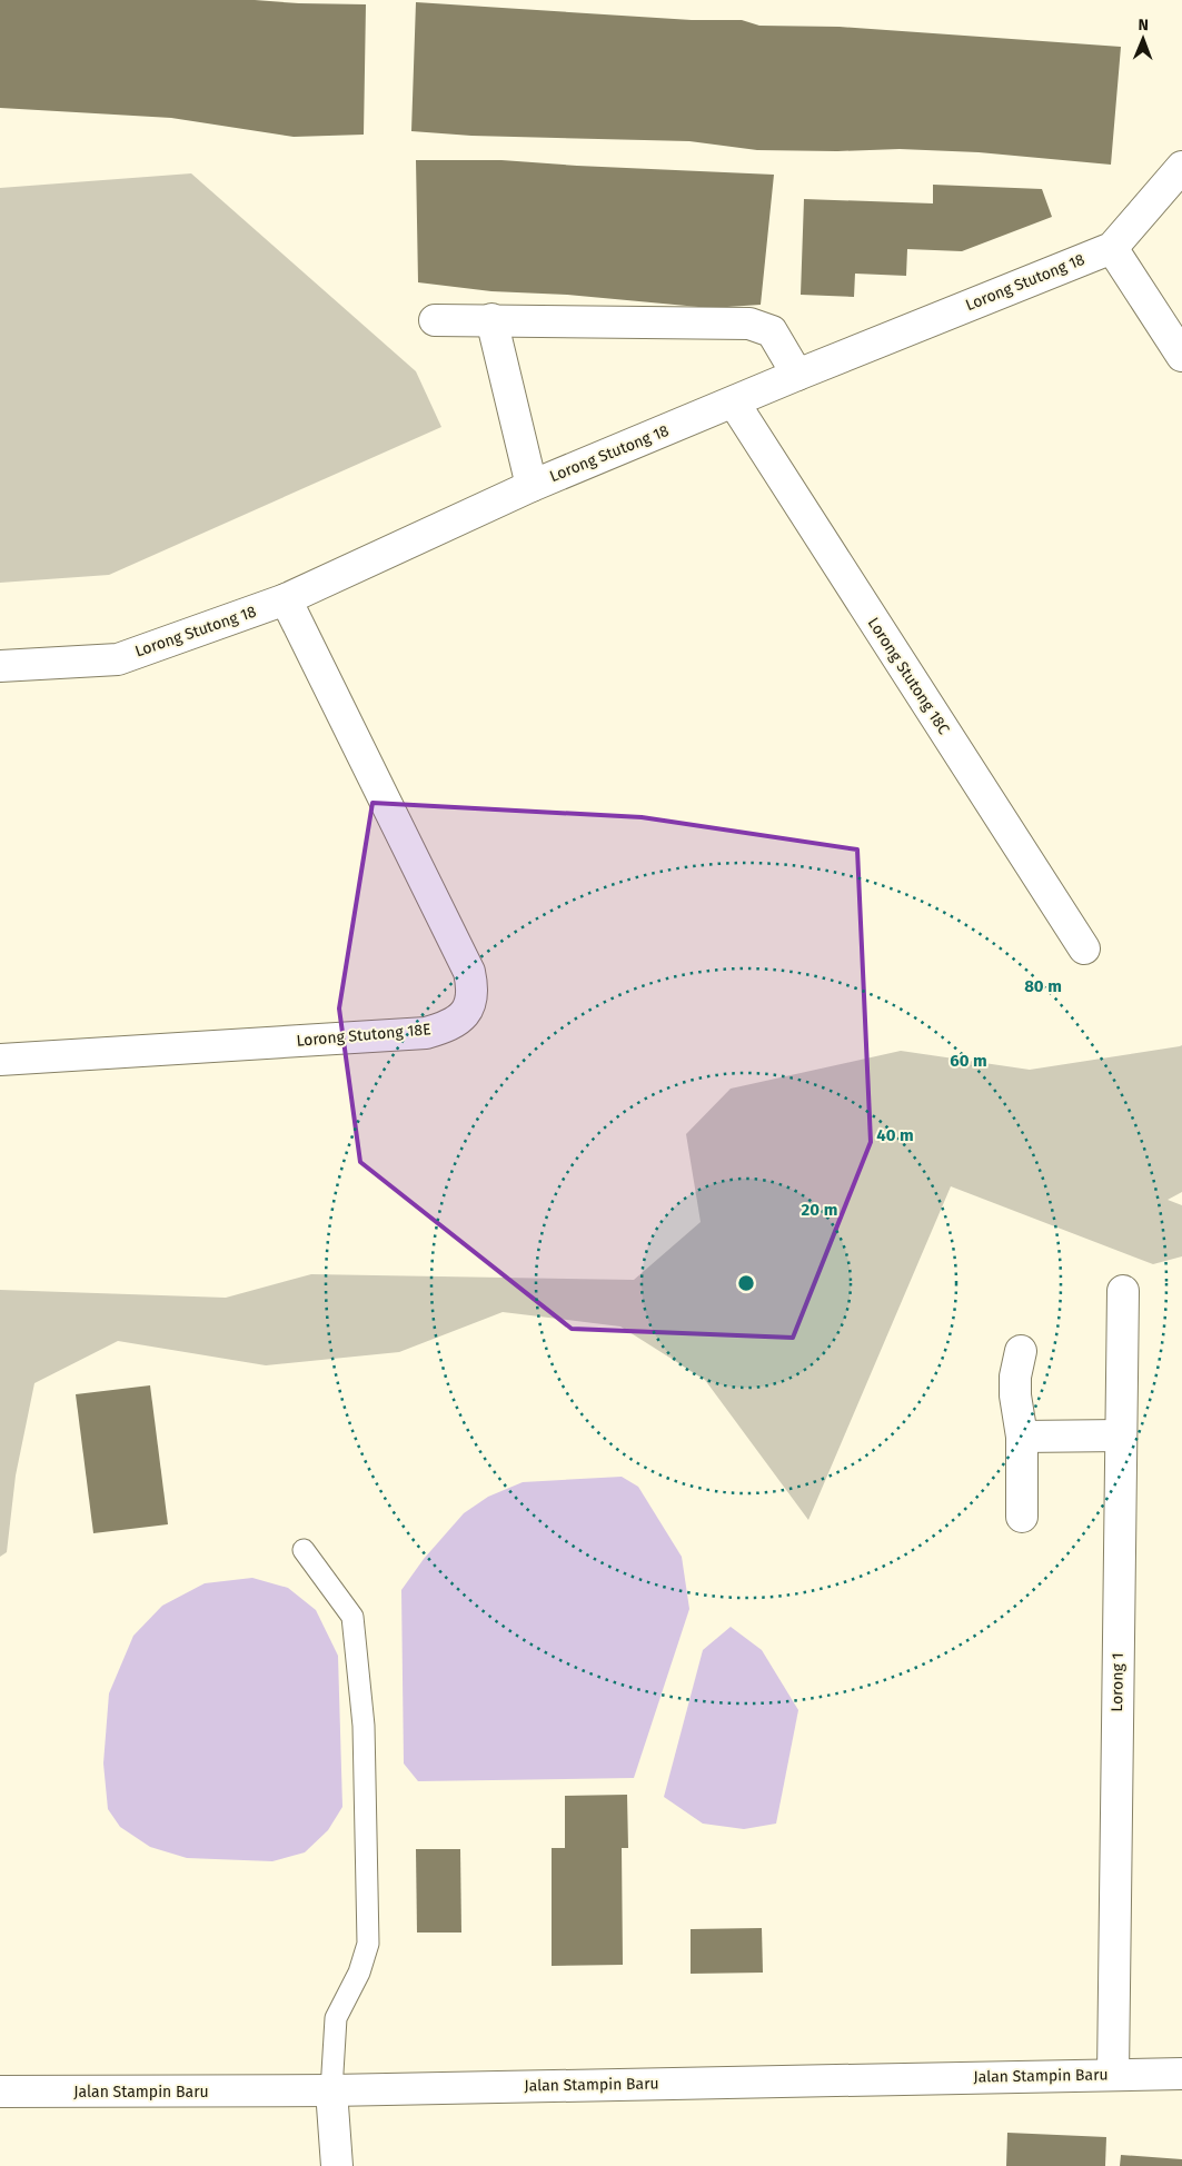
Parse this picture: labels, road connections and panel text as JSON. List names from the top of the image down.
{
  "streets": {
    "street": [
      "Lorong Stutong 18",
      "Lorong Stutong 18C",
      "Lorong Stutong 18E",
      "Lorong 1",
      "Jalan Stampin Baru"
    ]
  },
  "crossings": [
    ["Lorong Stutong 18", "Lorong Stutong 18C"],
    ["Lorong Stutong 18", "Lorong Stutong 18E"],
    ["Lorong 1", "Jalan Stampin Baru"]
  ],
  "north": "top",
  "rings": [
    "80 m",
    "60 m",
    "40 m",
    "20 m"
  ]
}
